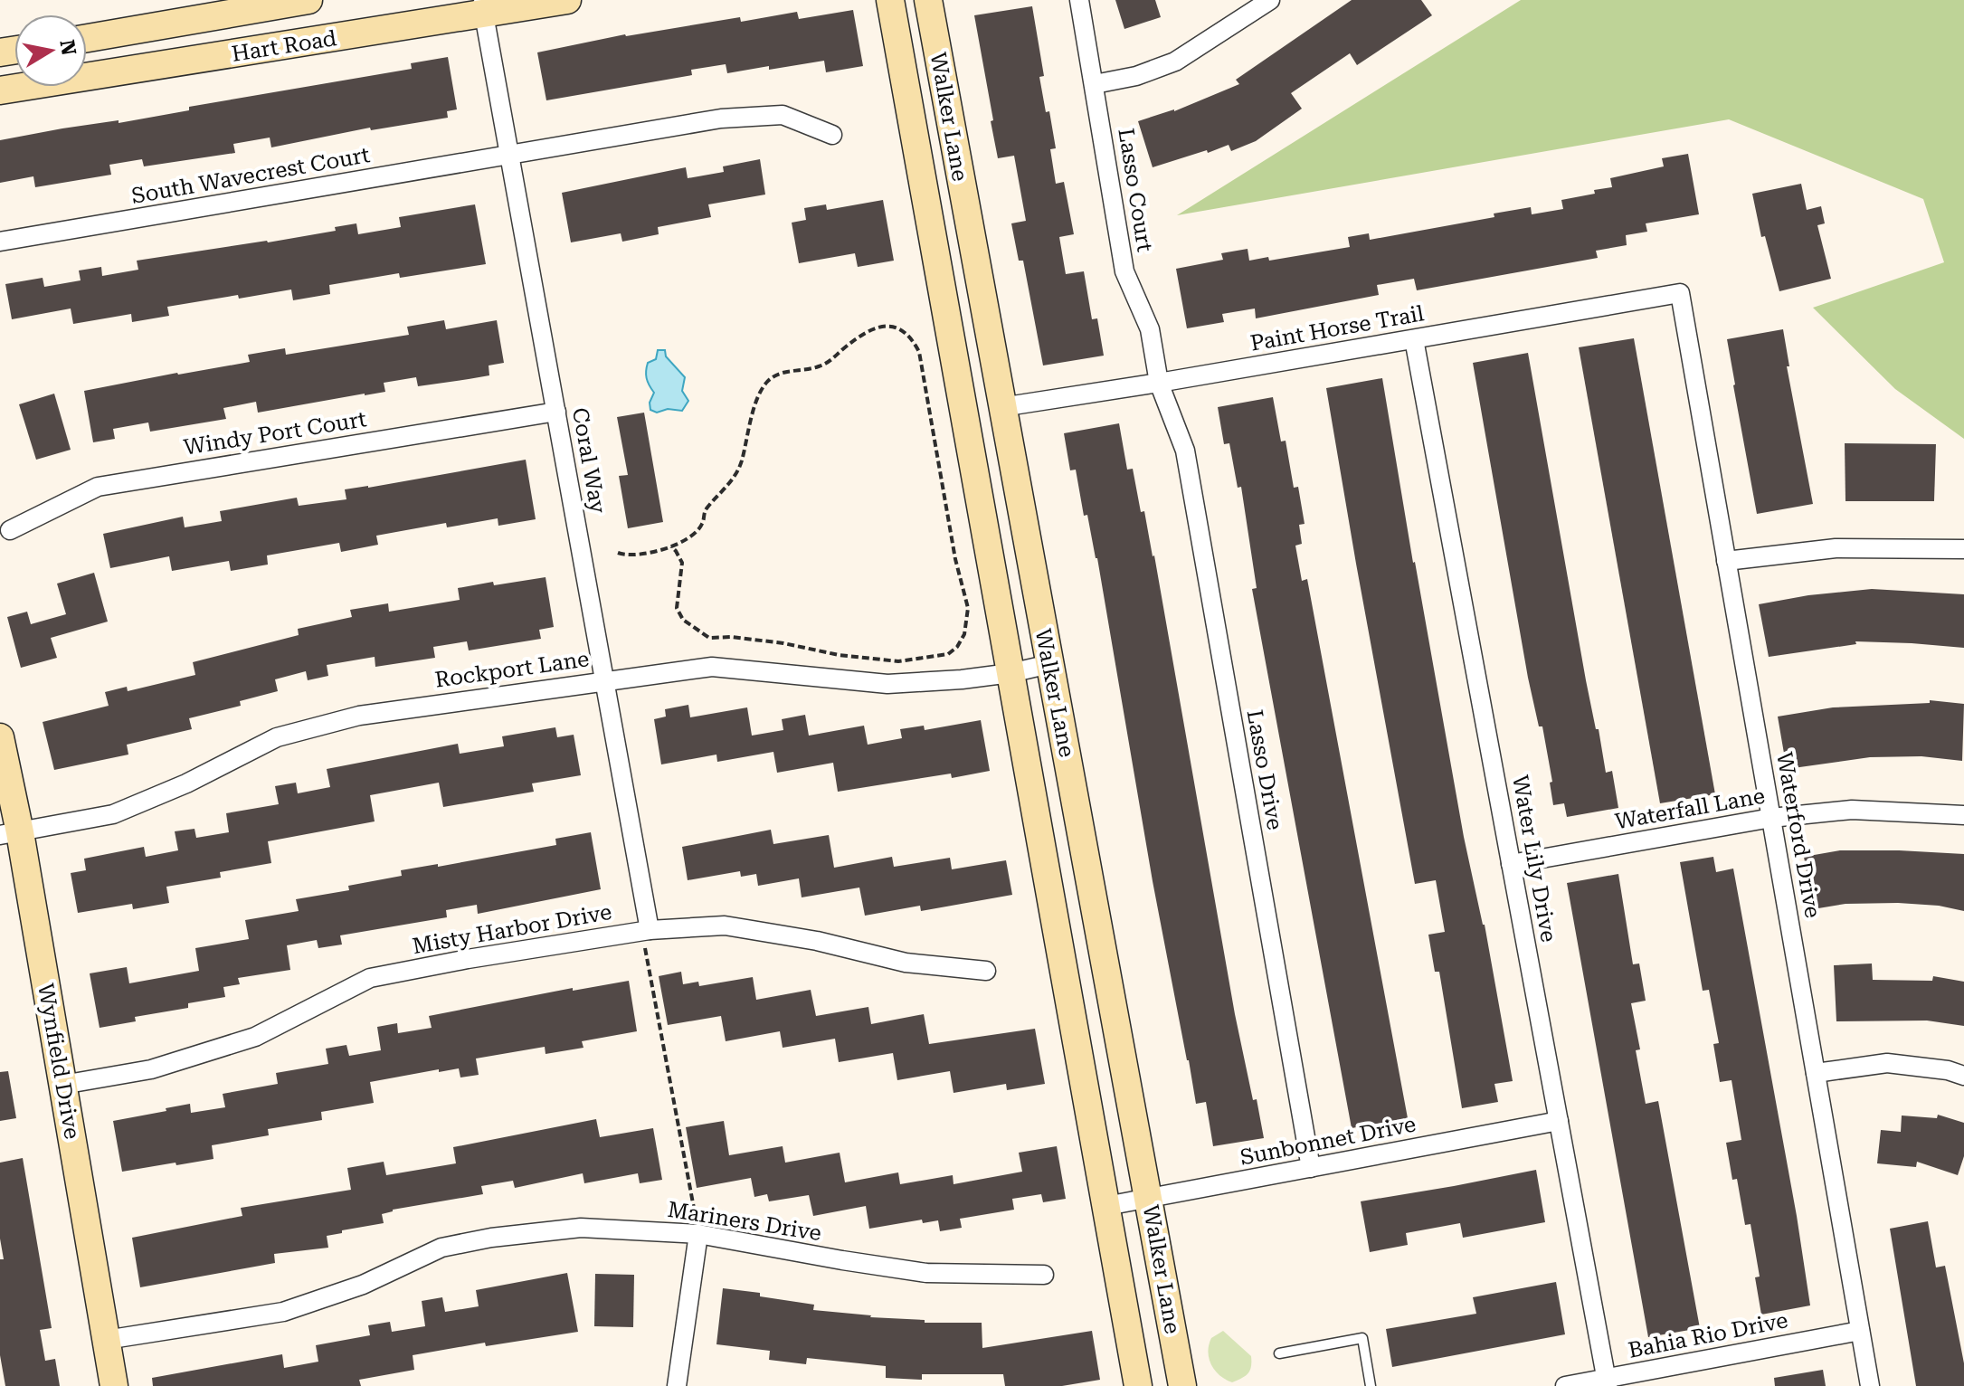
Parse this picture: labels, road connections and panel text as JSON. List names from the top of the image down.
{
  "streets": {
    "street": [
      "Hart Road",
      "Walker Lane",
      "South Wavecrest Court",
      "Lasso Court",
      "Paint Horse Trail",
      "Windy Port Court",
      "Coral Way",
      "Rockport Lane",
      "Lasso Drive",
      "Waterfall Lane",
      "Waterford Drive",
      "Water Lily Drive",
      "Misty Harbor Drive",
      "Wynfield Drive",
      "Sunbonnet Drive",
      "Mariners Drive",
      "Bahia Rio Drive"
    ]
  },
  "crossings": [
    ["Hart Road", "Coral Way"],
    ["Walker Lane", "Paint Horse Trail"],
    ["Walker Lane", "Rockport Lane"],
    ["Walker Lane", "Sunbonnet Drive"],
    ["South Wavecrest Court", "Coral Way"],
    ["Lasso Court", "Paint Horse Trail"],
    ["Lasso Court", "Lasso Drive"],
    ["Paint Horse Trail", "Lasso Drive"],
    ["Paint Horse Trail", "Waterford Drive"],
    ["Paint Horse Trail", "Water Lily Drive"],
    ["Windy Port Court", "Coral Way"],
    ["Coral Way", "Rockport Lane"],
    ["Coral Way", "Misty Harbor Drive"],
    ["Rockport Lane", "Wynfield Drive"],
    ["Lasso Drive", "Sunbonnet Drive"],
    ["Waterfall Lane", "Waterford Drive"],
    ["Waterfall Lane", "Water Lily Drive"],
    ["Waterford Drive", "Bahia Rio Drive"],
    ["Water Lily Drive", "Sunbonnet Drive"],
    ["Water Lily Drive", "Bahia Rio Drive"],
    ["Misty Harbor Drive", "Wynfield Drive"],
    ["Wynfield Drive", "Mariners Drive"]
  ],
  "north": "right"
}
